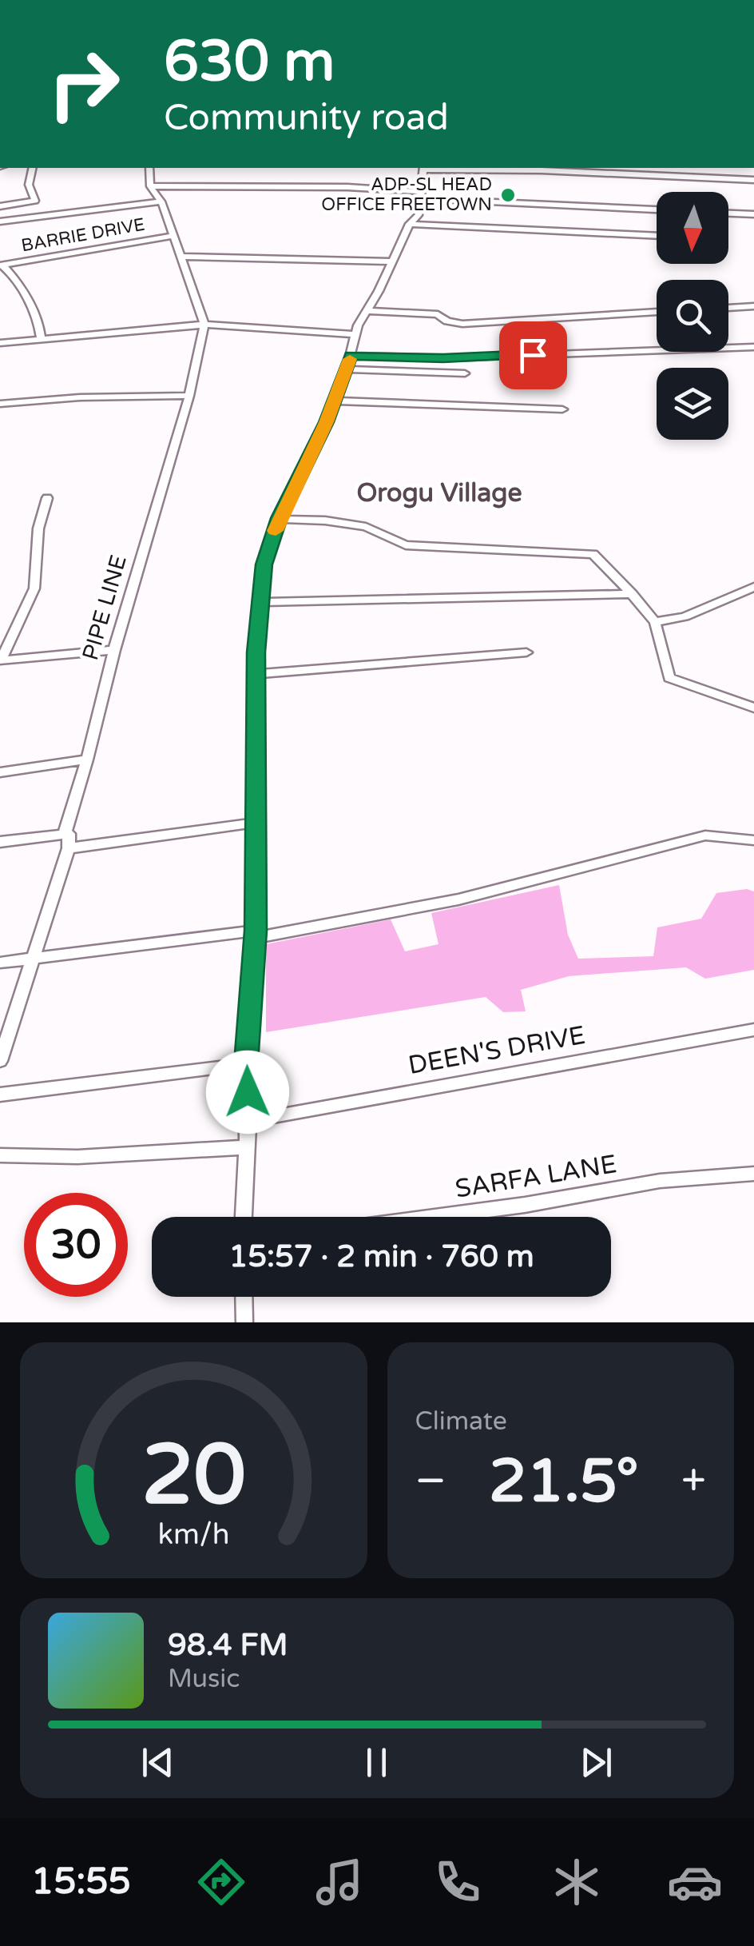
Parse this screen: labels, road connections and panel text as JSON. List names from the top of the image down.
{
  "streets": {
    "street": [
      "BARRIE DRIVE",
      "PIPE LINE",
      "DEEN'S DRIVE",
      "SARFA LANE"
    ]
  },
  "districts": ["Orogu Village"],
  "places": ["ADP-SL HEAD OFFICE FREETOWN"],
  "north": "bottom",
  "page": {
    "turn": ["630 m", "Community road"],
    "limit": "30",
    "trip": "15:57 · 2 min · 760 m",
    "tile": "Climate",
    "heat": ["−", "21.5°", "+"],
    "song": ["98.4 FM", "Music"],
    "tabs": "15:55",
    "gauge": ["20", "km/h"]
  }
}
